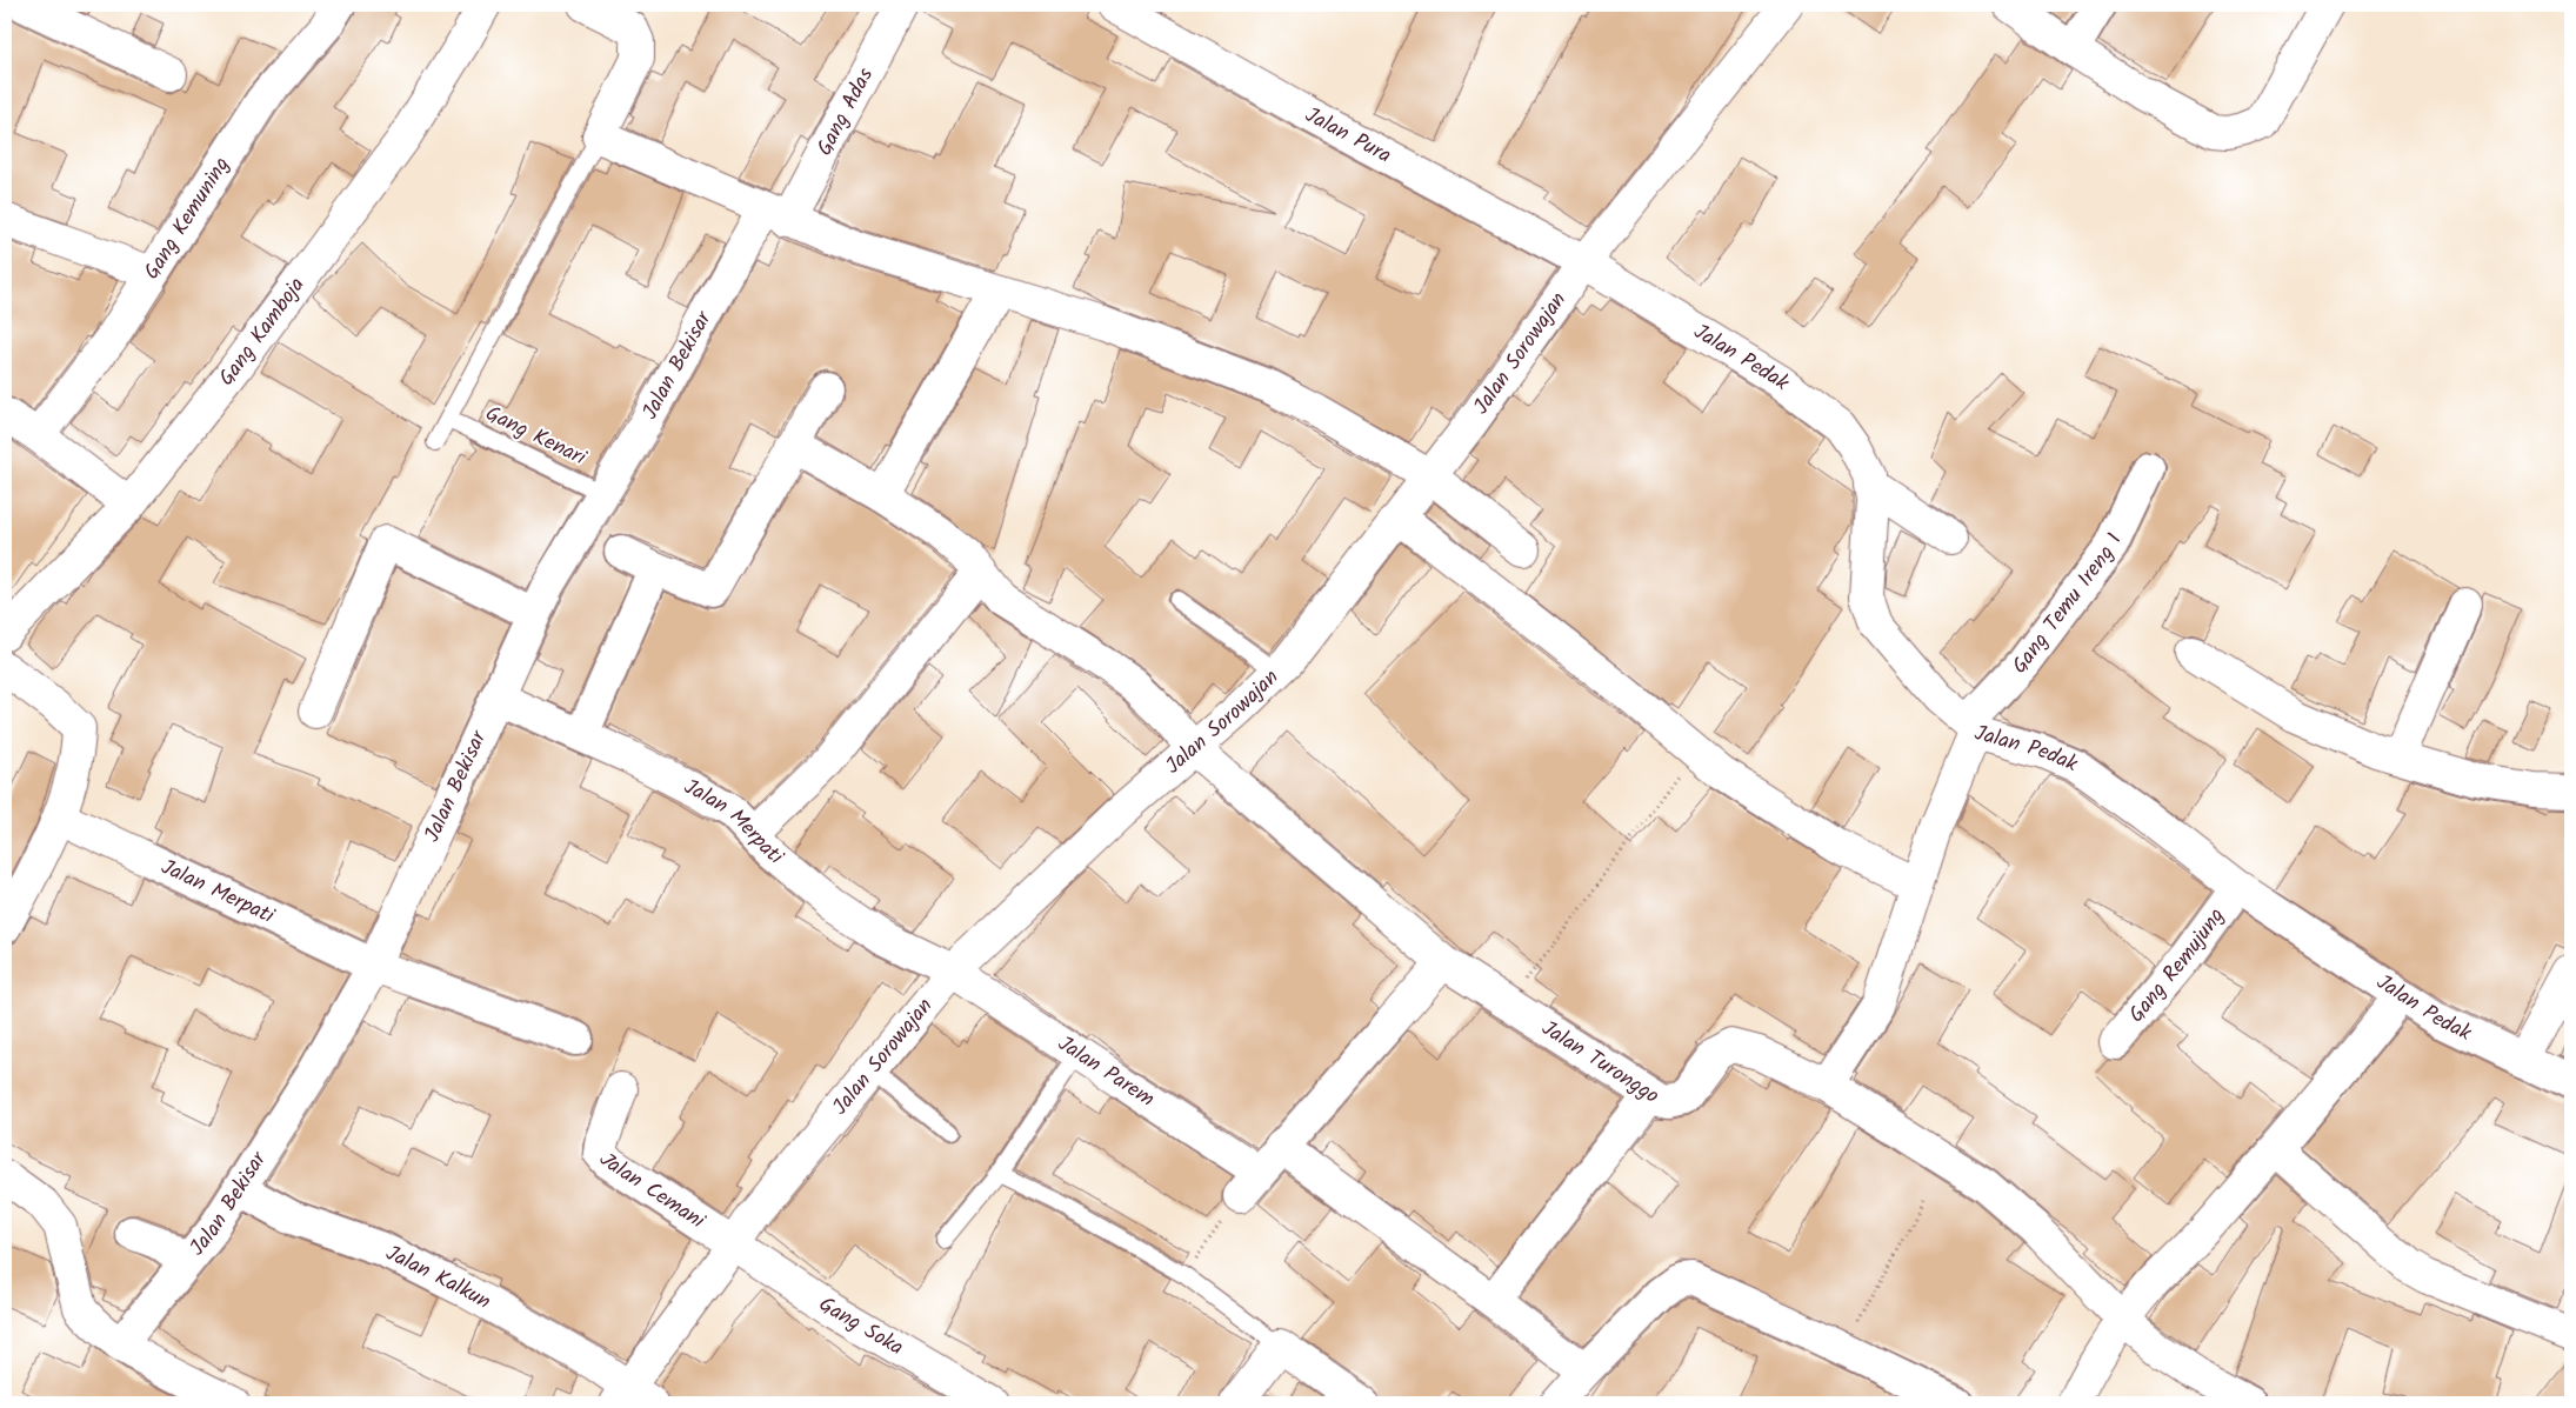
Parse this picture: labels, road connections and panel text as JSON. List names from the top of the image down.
{
  "streets": {
    "street": [
      "Gang Adas",
      "Jalan Pura",
      "Gang Kemuning",
      "Gang Kamboja",
      "Jalan Sorowajan",
      "Jalan Pedak",
      "Jalan Bekisar",
      "Gang Temu Ireng I",
      "Jalan Merpati",
      "Gang Remujung",
      "Jalan Turonggo",
      "Jalan Parem",
      "Jalan Cemani",
      "Jalan Kalkun",
      "Gang Soka"
    ],
    "lane": ["Gang Kenari"]
  },
  "crossings": [
    ["Gang Adas", "Jalan Bekisar"],
    ["Jalan Pura", "Jalan Sorowajan"],
    ["Jalan Pura", "Jalan Pedak"],
    ["Jalan Sorowajan", "Jalan Pedak"],
    ["Jalan Sorowajan", "Jalan Merpati"],
    ["Jalan Sorowajan", "Jalan Turonggo"],
    ["Jalan Sorowajan", "Jalan Parem"],
    ["Jalan Sorowajan", "Jalan Cemani"],
    ["Jalan Sorowajan", "Jalan Kalkun"],
    ["Jalan Sorowajan", "Gang Soka"],
    ["Jalan Pedak", "Gang Temu Ireng I"],
    ["Jalan Pedak", "Gang Remujung"],
    ["Jalan Bekisar", "Gang Kenari"],
    ["Jalan Bekisar", "Jalan Merpati"],
    ["Jalan Bekisar", "Jalan Kalkun"],
    ["Jalan Merpati", "Jalan Parem"],
    ["Jalan Cemani", "Gang Soka"]
  ]
}
